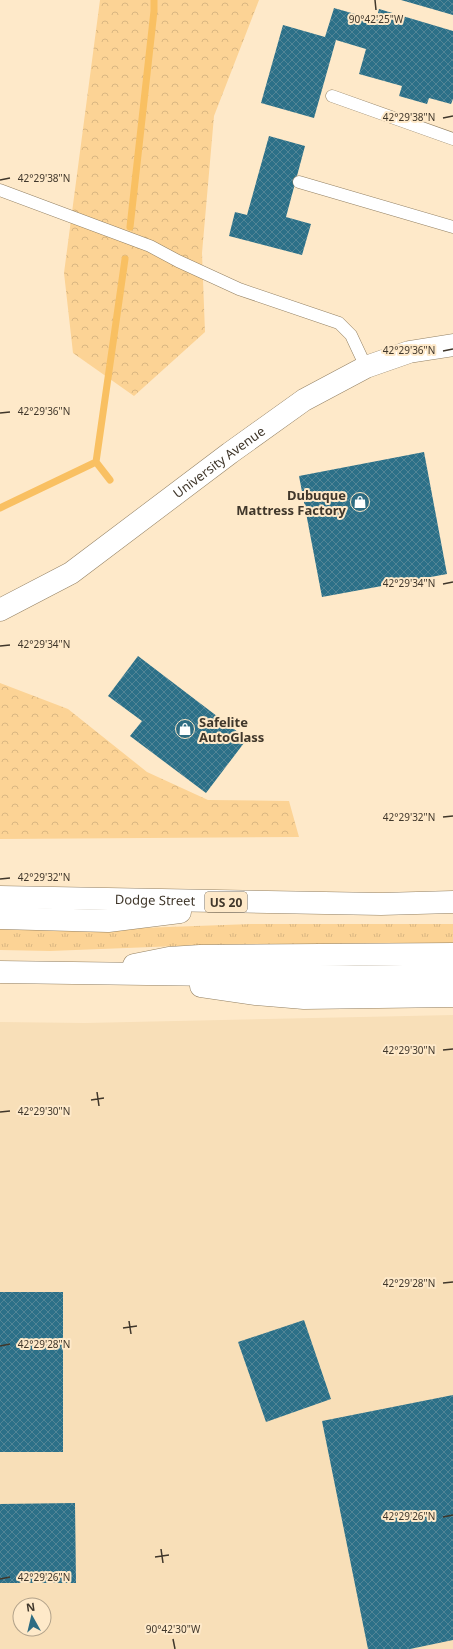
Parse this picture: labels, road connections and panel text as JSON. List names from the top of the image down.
{
  "streets": {
    "main road": ["University Avenue", "Dodge Street", "US 20"]
  },
  "places": {
    "shop": ["Dubuque Mattress Factory", "Safelite AutoGlass"]
  },
  "north": "top",
  "coordinates": [
    "90°42'25\"W",
    "42°29'38\"N",
    "42°29'36\"N",
    "42°29'34\"N",
    "42°29'32\"N",
    "42°29'30\"N",
    "42°29'28\"N",
    "42°29'26\"N",
    "90°42'30\"W"
  ]
}
